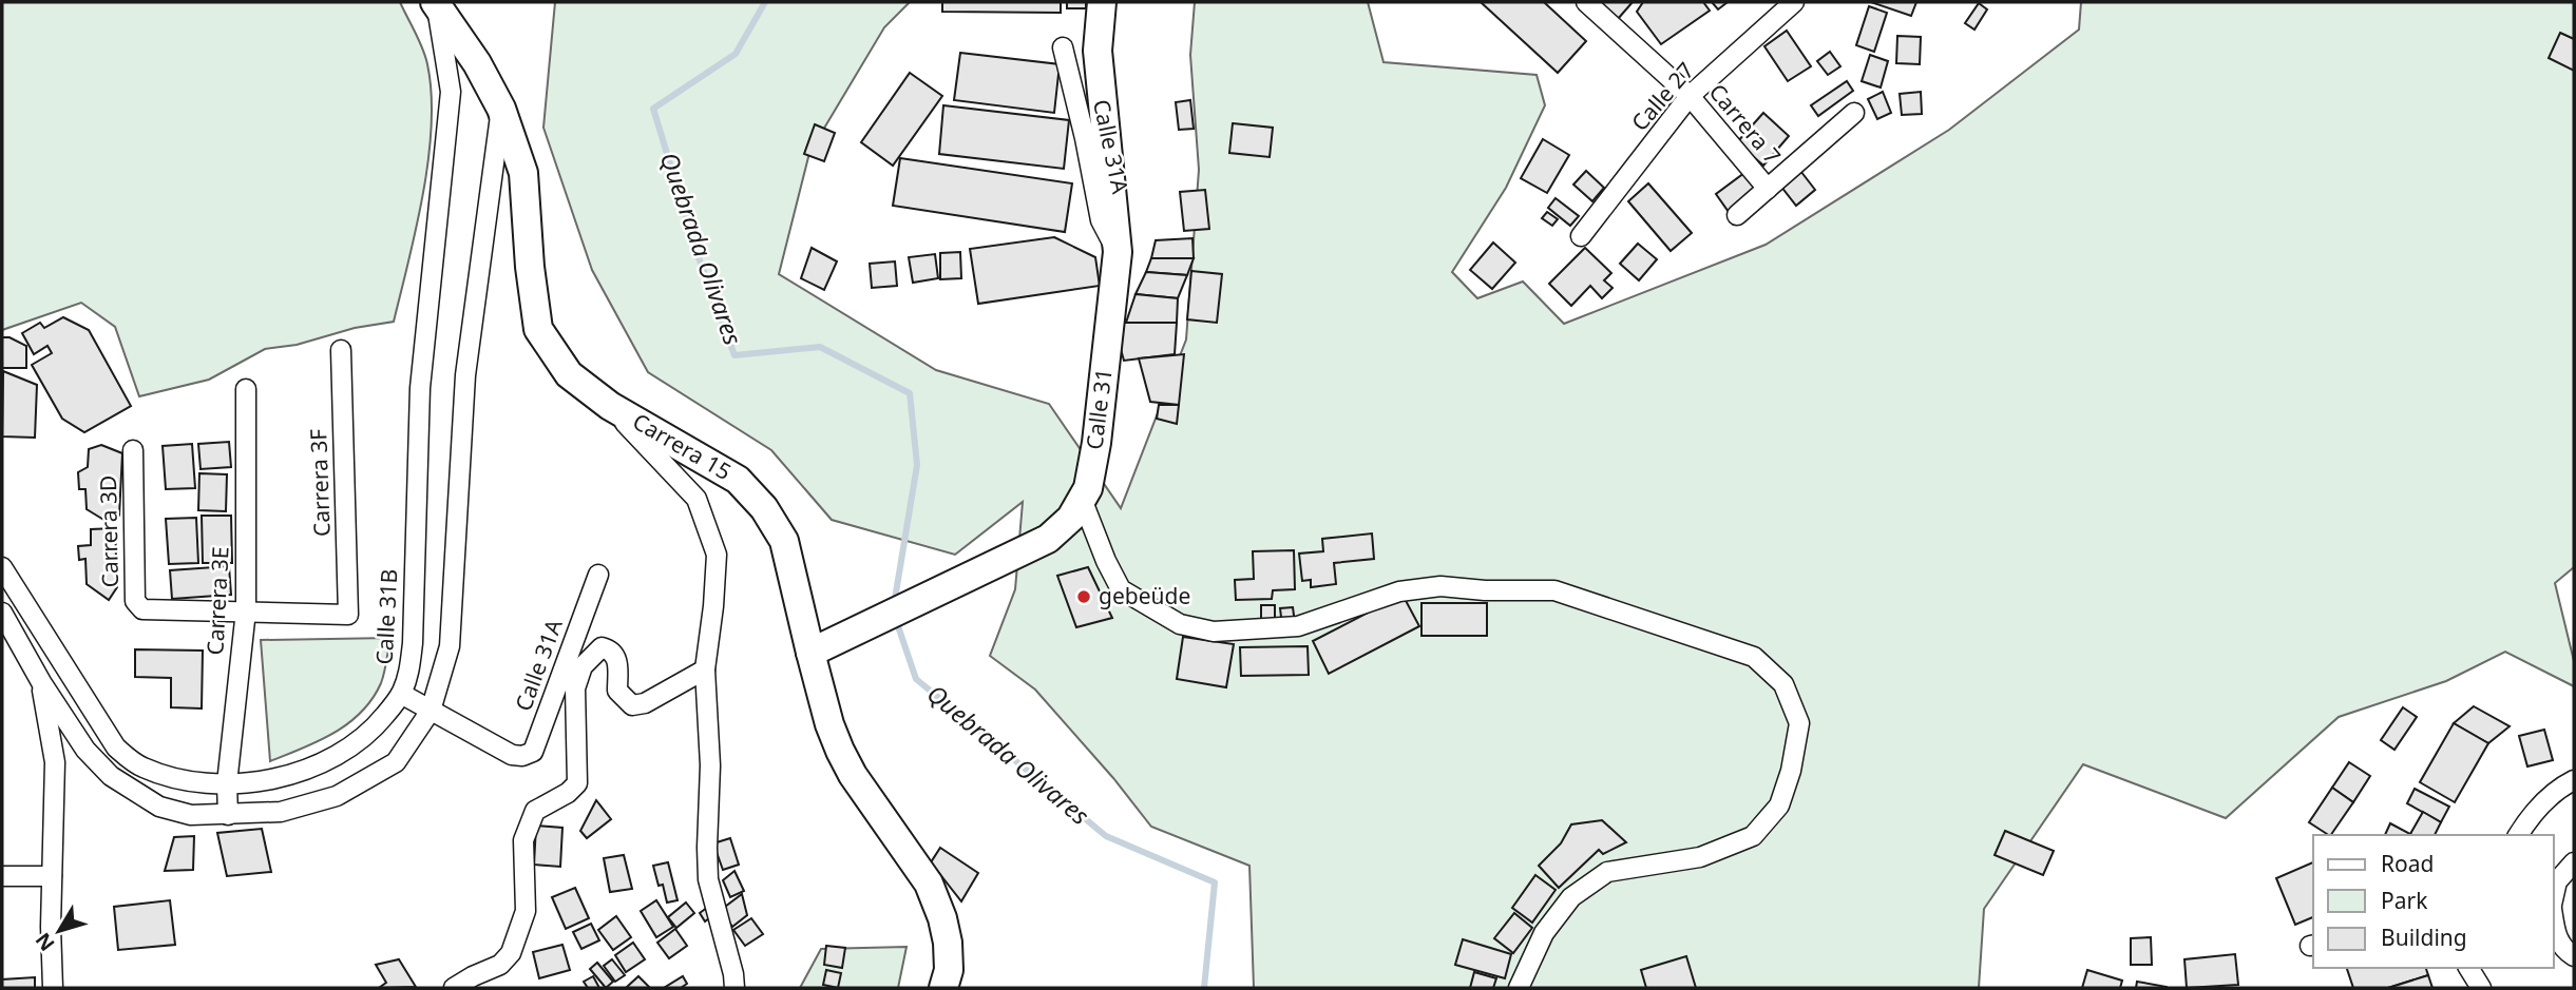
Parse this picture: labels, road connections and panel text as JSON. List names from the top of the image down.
{
  "streets": {
    "main road": ["Calle 31", "Carrera 15"],
    "street": [
      "Calle 27",
      "Carrera 7",
      "Calle 31A",
      "Carrera 3F",
      "Carrera 3D",
      "Carrera 3E",
      "Calle 31B"
    ]
  },
  "crossings": [
    ["Calle 27", "Carrera 7"],
    ["Calle 31A", "Calle 31"],
    ["Calle 31", "Carrera 15"],
    ["Carrera 15", "Calle 31B"],
    ["Carrera 3F", "Carrera 3D"],
    ["Carrera 3F", "Carrera 3E"],
    ["Carrera 3D", "Carrera 3E"],
    ["Carrera 3E", "Calle 31B"]
  ],
  "water": ["Quebrada Olivares"],
  "places": ["gebeüde"],
  "legend": ["Road", "Park", "Building"],
  "north": "bottom left"
}
